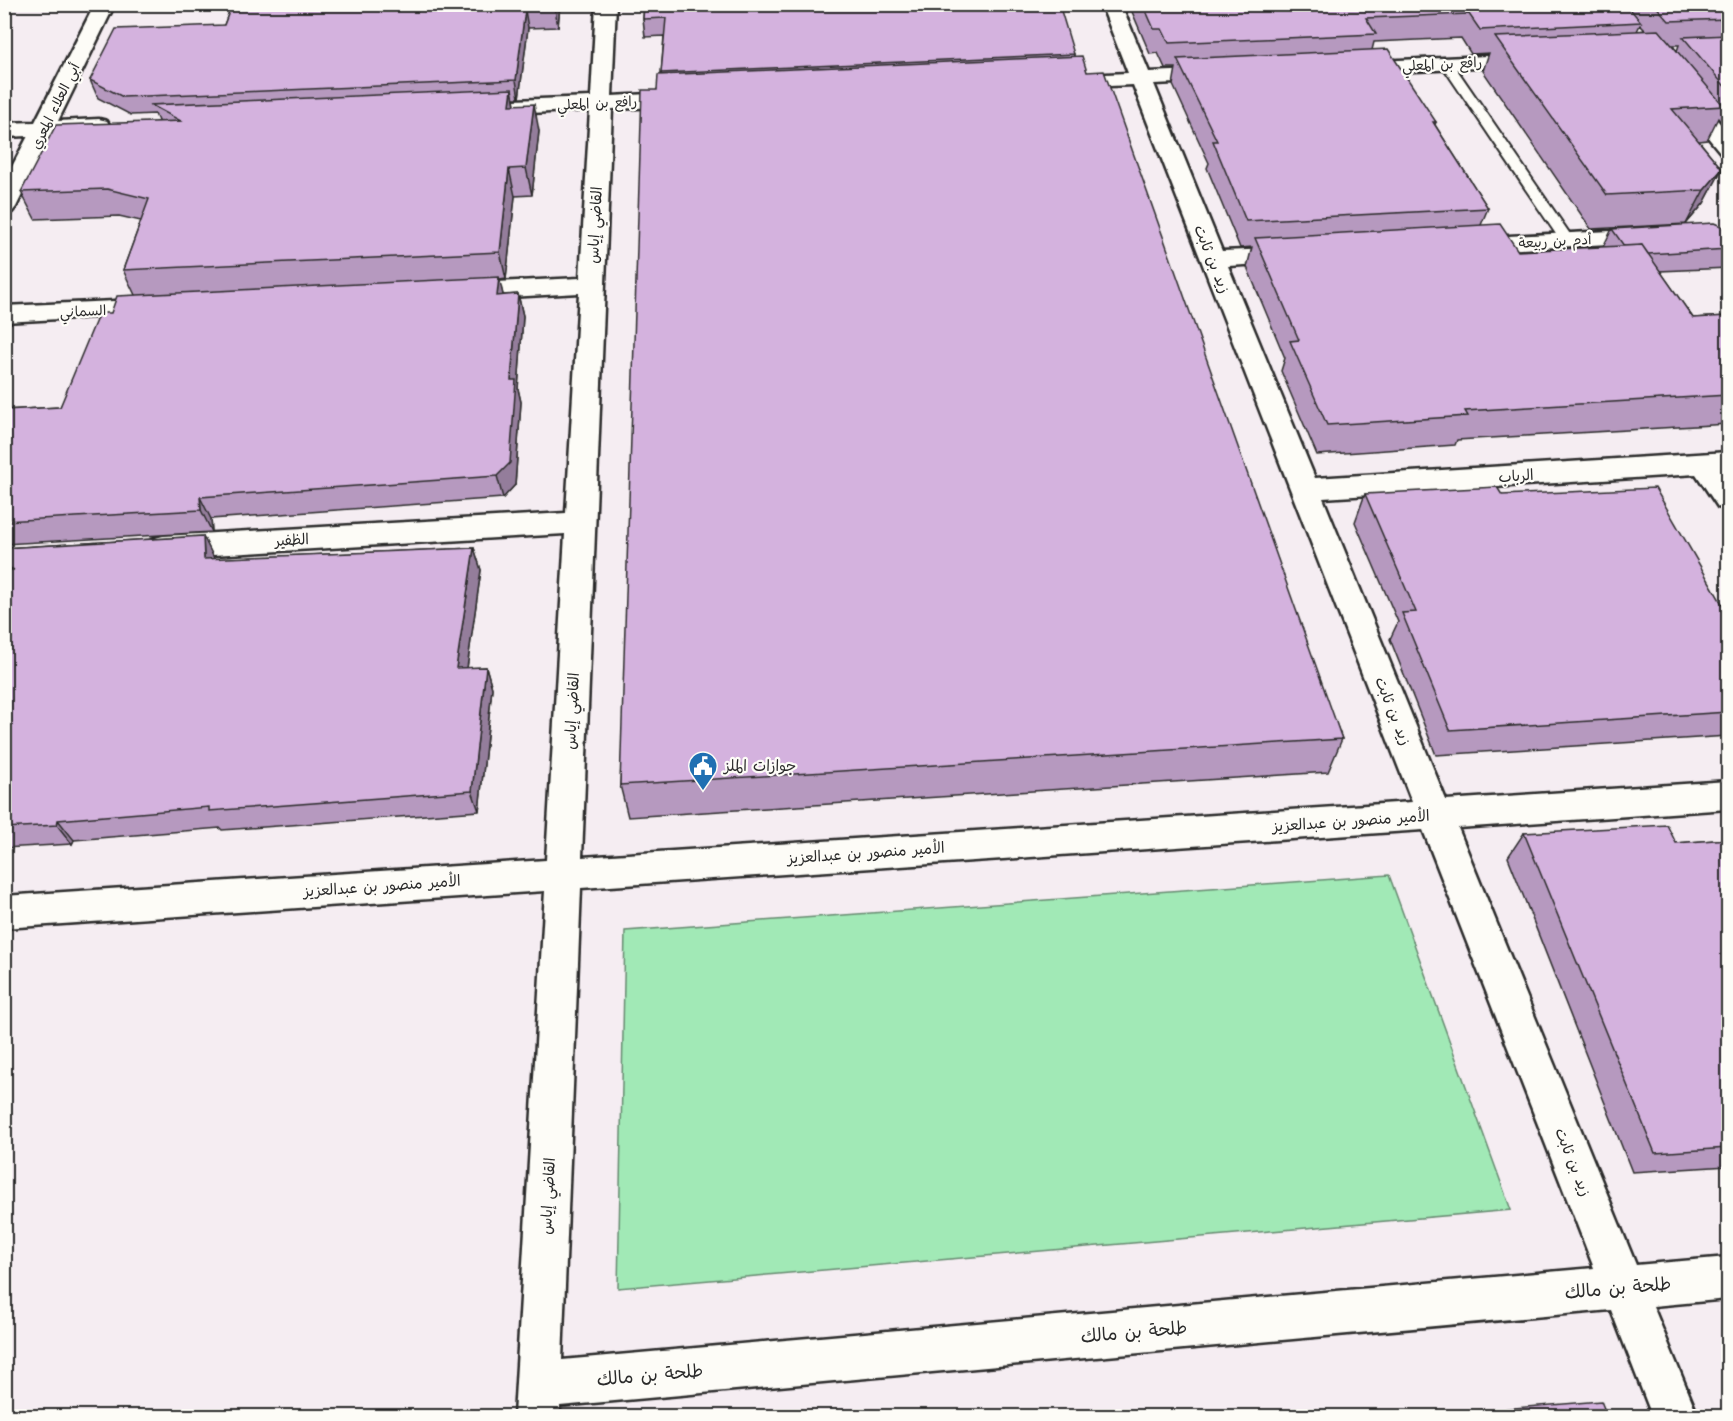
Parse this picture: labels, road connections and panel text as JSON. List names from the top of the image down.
{
  "streets": {
    "street": [
      "رافع بن المعلي",
      "أبي العلاء المعري",
      "القاضي إياس",
      "أدم بن ربيعة",
      "زيد بن ثابت",
      "السماني",
      "الرباب",
      "الظفير",
      "الأمير منصور بن عبدالعزيز",
      "طلحة بن مالك"
    ]
  },
  "crossings": [
    ["رافع بن المعلي", "القاضي إياس"],
    ["القاضي إياس", "الظفير"],
    ["القاضي إياس", "الأمير منصور بن عبدالعزيز"],
    ["القاضي إياس", "طلحة بن مالك"],
    ["زيد بن ثابت", "الرباب"],
    ["زيد بن ثابت", "الأمير منصور بن عبدالعزيز"],
    ["زيد بن ثابت", "طلحة بن مالك"]
  ],
  "places": {
    "public building": ["جوازات الملز"]
  }
}
